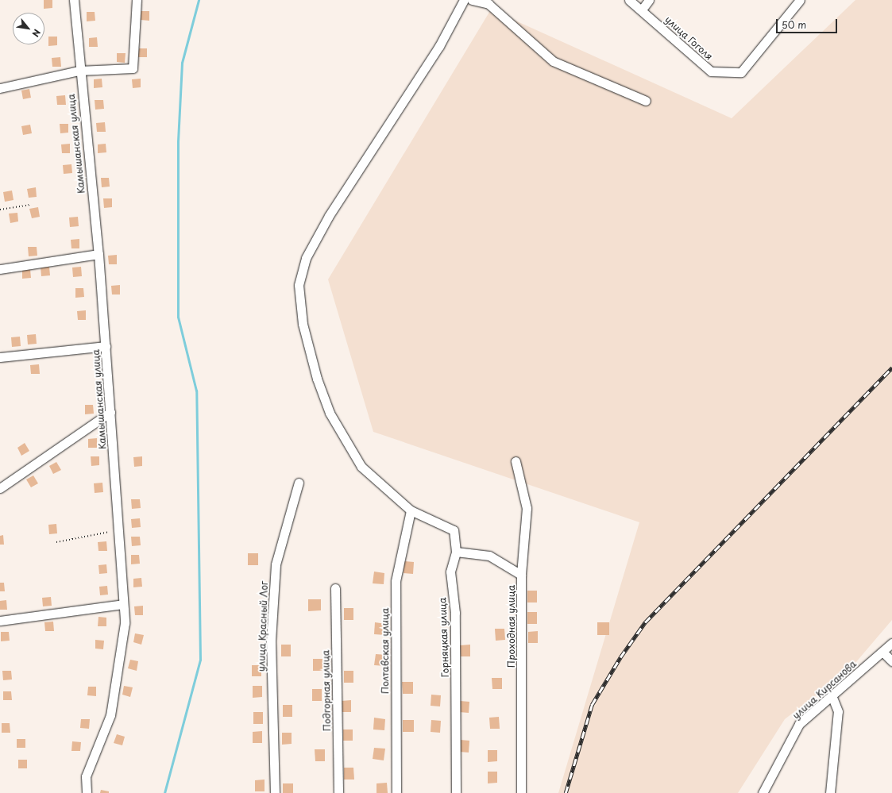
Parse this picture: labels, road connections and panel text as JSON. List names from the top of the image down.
{
  "streets": {
    "street": [
      "улица Гоголя",
      "Камышанская улица",
      "улица Красный Лог",
      "Проходная улица",
      "Горняцкая улица",
      "Полтавская улица",
      "улица Кирсанова",
      "Подгорная улица"
    ]
  },
  "crossings": [
    ["Горняцкая улица", "Полтавская улица"]
  ],
  "scale_bar": "50 m",
  "north": "bottom right"
}
